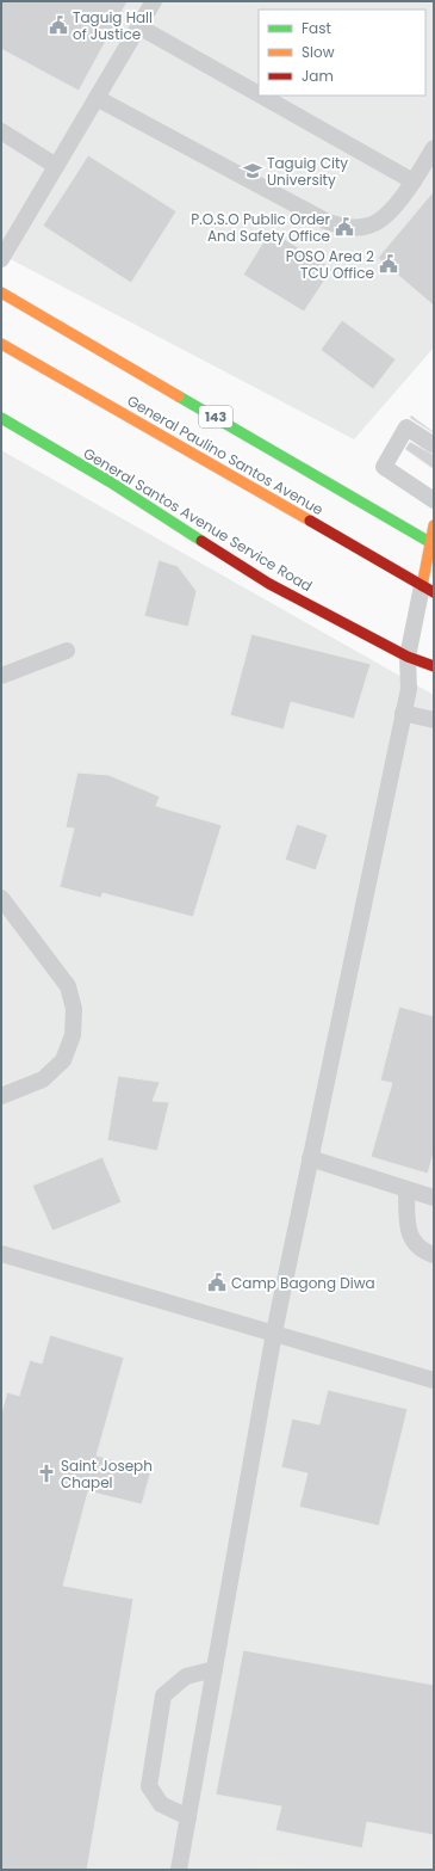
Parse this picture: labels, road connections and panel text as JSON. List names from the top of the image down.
{
  "streets": {
    "main road": ["143", "General Paulino Santos Avenue", "General Santos Avenue Service Road"]
  },
  "places": {
    "public building": [
      "Taguig Hall of Justice",
      "P.O.S.O Public Order And Safety Office",
      "POSO Area 2 TCU Office",
      "Camp Bagong Diwa"
    ],
    "school or university": ["Taguig City University"],
    "church": ["Saint Joseph Chapel"]
  },
  "legend": ["Fast", "Slow", "Jam"]
}
